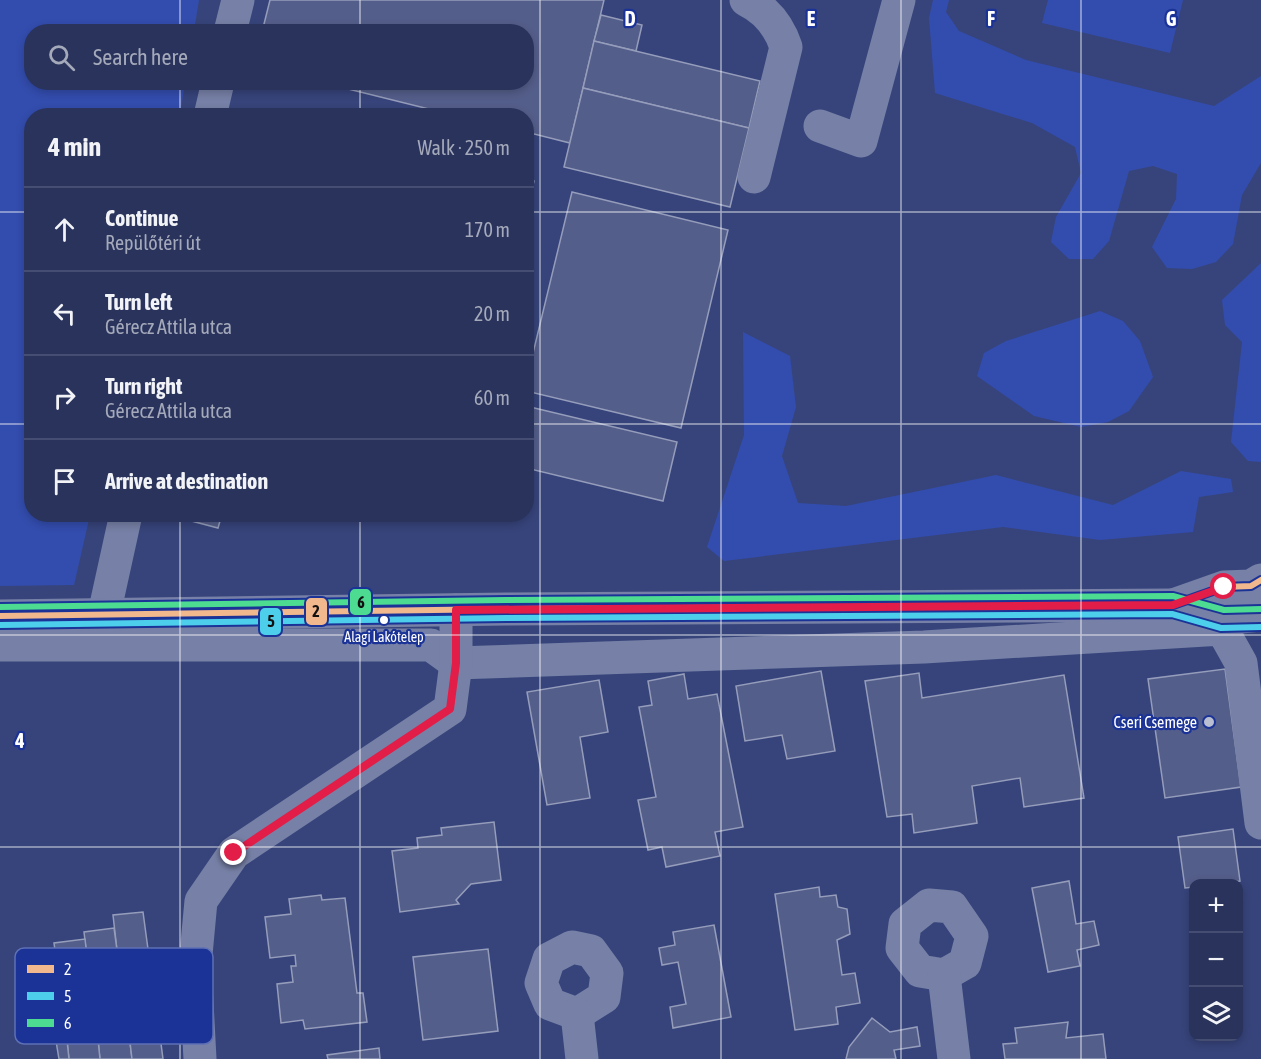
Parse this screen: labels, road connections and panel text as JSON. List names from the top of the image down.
{
  "places": ["Alagi Lakótelep", "Cseri Csemege"],
  "lines": ["transit line 2", "transit line 6", "transit line 5"],
  "legend": ["2", "5", "6"],
  "page": {
    "search": "Search here",
    "heading": ["4 min", "Walk · 250 m"],
    "list": [
      ["Continue", "Repülőtéri út", "170 m"],
      ["Turn left", "Gérecz Attila utca", "20 m"],
      ["Turn right", "Gérecz Attila utca", "60 m"],
      "Arrive at destination"
    ],
    "map_buttons": ["+", "−"]
  },
  "grid": {
    "columns": [
      "D",
      "E",
      "F",
      "G"
    ],
    "rows": ["4"]
  }
}
